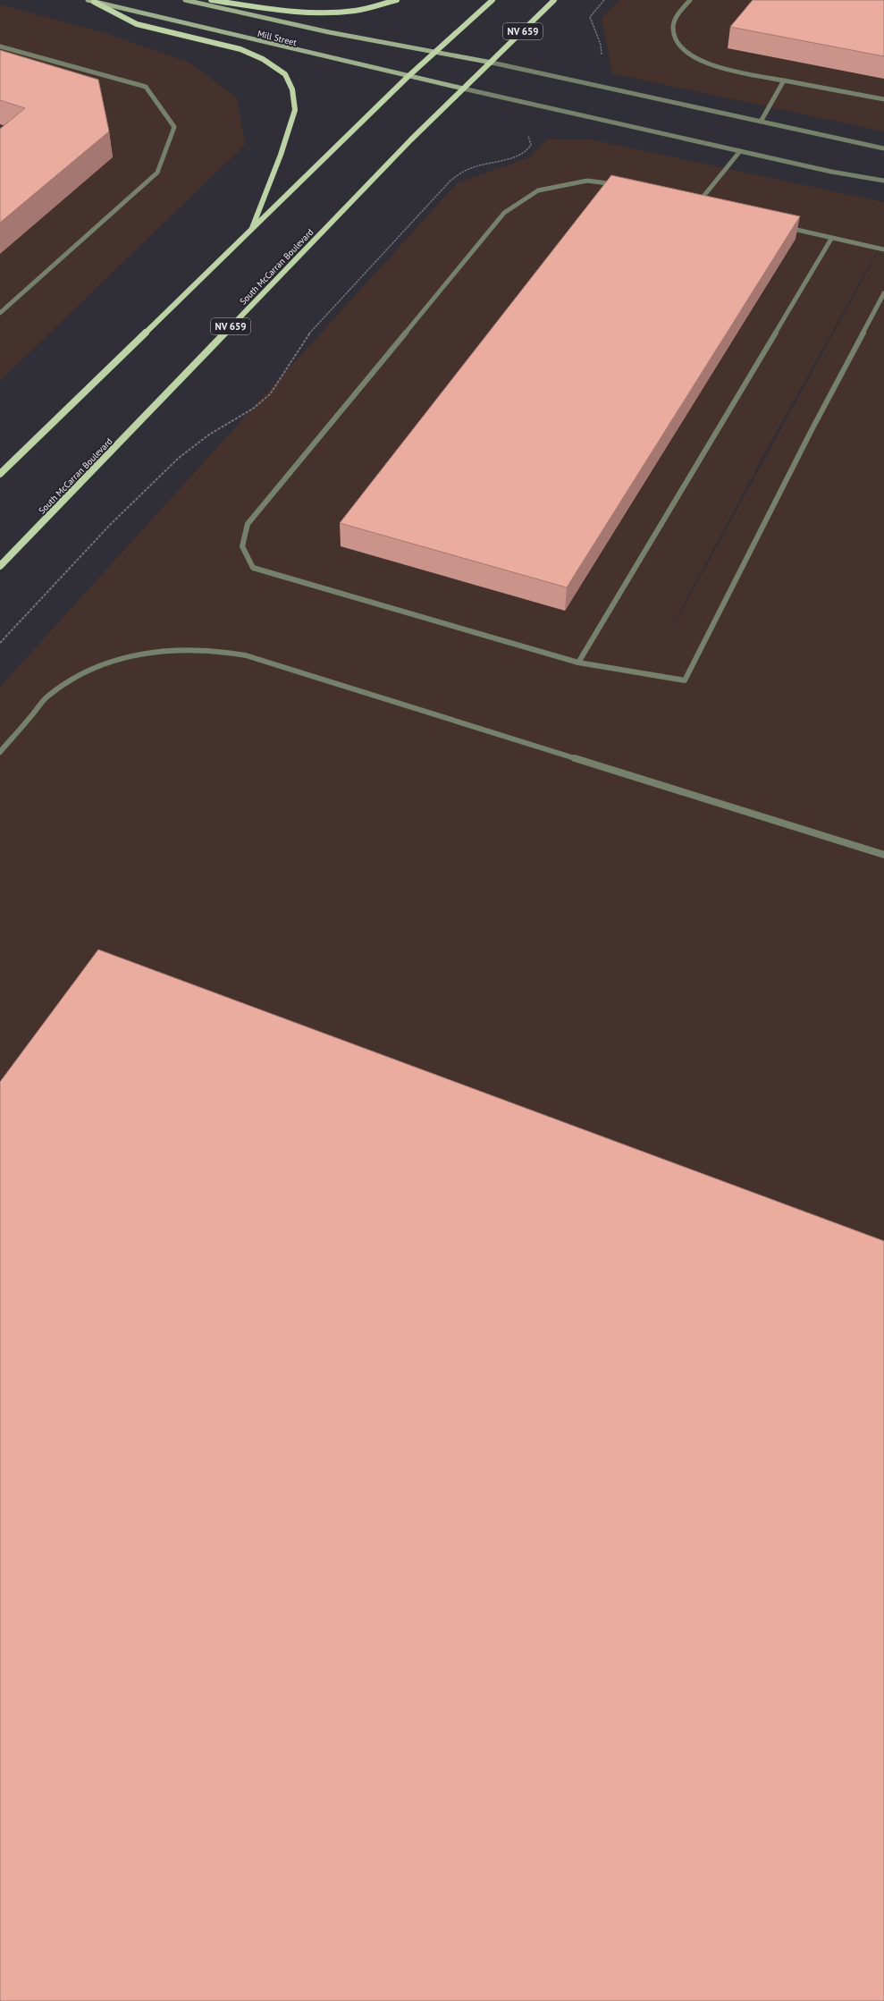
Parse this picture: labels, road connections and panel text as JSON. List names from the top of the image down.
{
  "streets": {
    "main road": ["NV 659", "Mill Street", "South McCarran Boulevard"]
  },
  "crossings": [
    ["Mill Street", "South McCarran Boulevard"]
  ]
}
